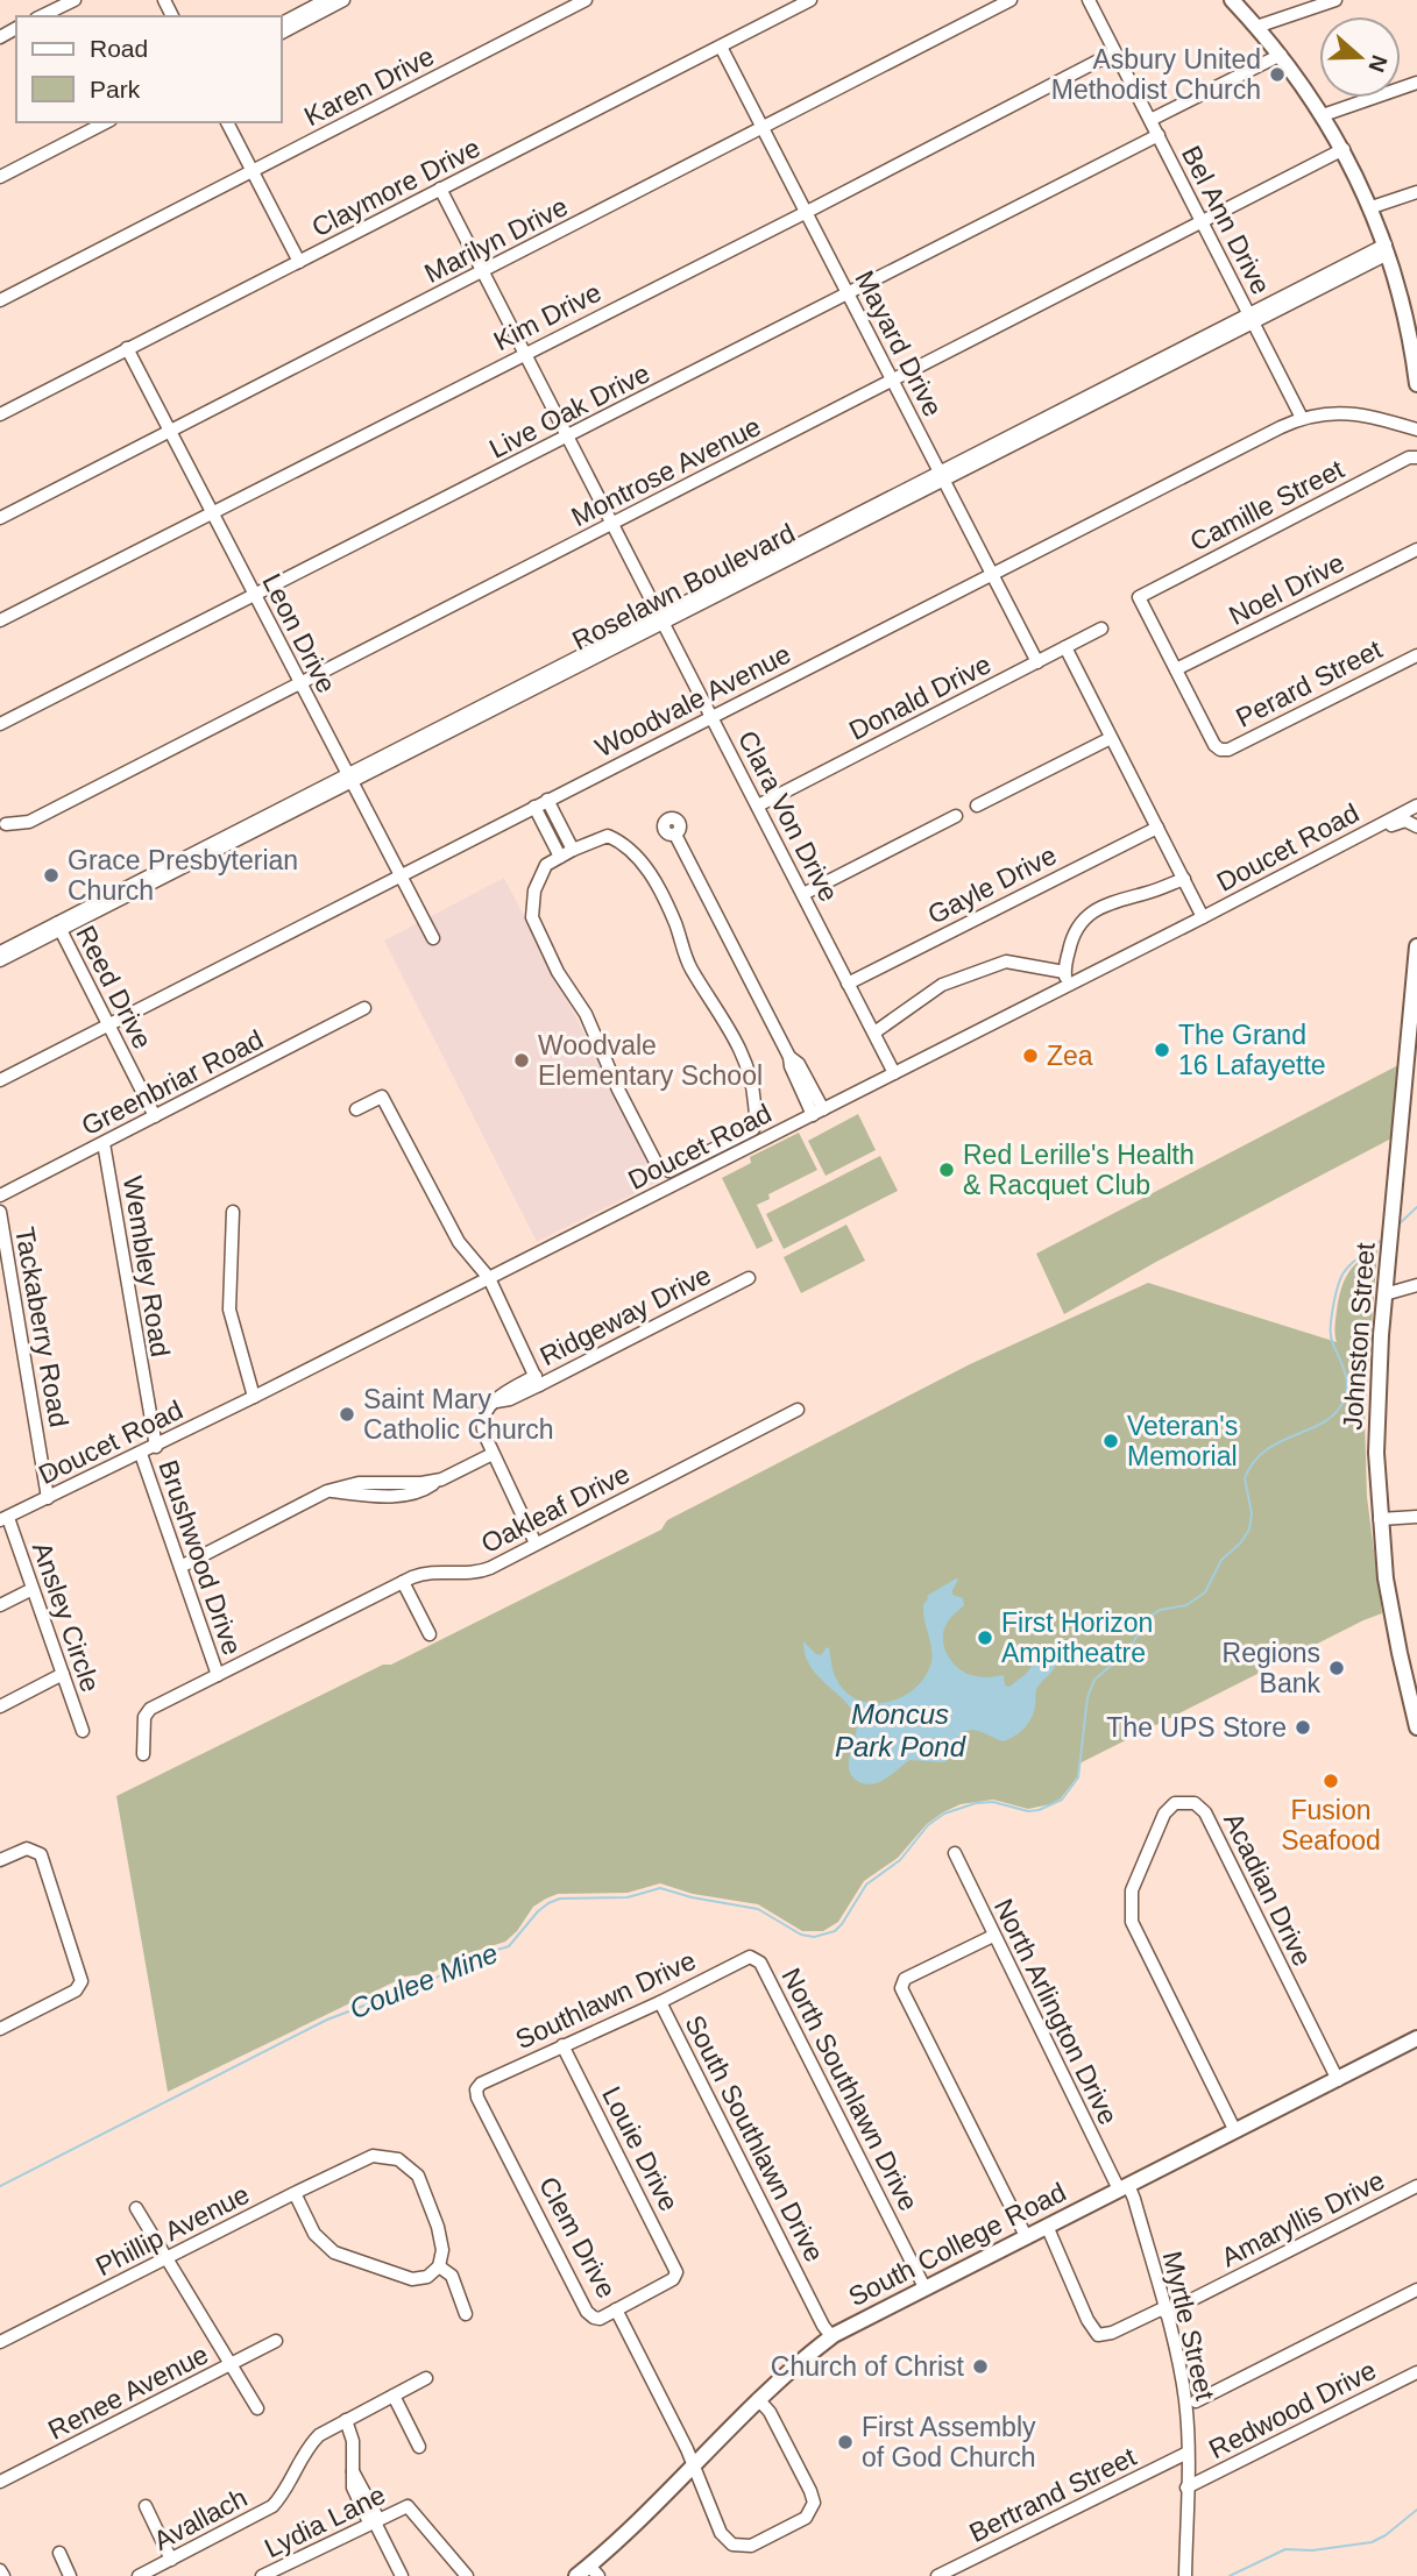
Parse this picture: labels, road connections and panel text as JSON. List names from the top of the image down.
{
  "streets": {
    "main road": ["Johnston Street", "South College Road"],
    "street": [
      "Karen Drive",
      "Claymore Drive",
      "Bel Ann Drive",
      "Marilyn Drive",
      "Kim Drive",
      "Mayard Drive",
      "Live Oak Drive",
      "Montrose Avenue",
      "Camille Street",
      "Roselawn Boulevard",
      "Noel Drive",
      "Leon Drive",
      "Perard Street",
      "Donald Drive",
      "Woodvale Avenue",
      "Clara Von Drive",
      "Doucet Road",
      "Gayle Drive",
      "Reed Drive",
      "Greenbriar Road",
      "Wembley Road",
      "Ridgeway Drive",
      "Tackaberry Road",
      "Oakleaf Drive",
      "Brushwood Drive",
      "Ansley Circle",
      "Acadian Drive",
      "Southlawn Drive",
      "North Arlington Drive",
      "North Southlawn Drive",
      "South Southlawn Drive",
      "Louie Drive",
      "Amaryllis Drive",
      "Phillip Avenue",
      "Clem Drive",
      "Myrtle Street",
      "Renee Avenue",
      "Redwood Drive",
      "Bertrand Street",
      "Avallach",
      "Lydia Lane"
    ]
  },
  "crossings": [
    ["Claymore Drive", "Mayard Drive"],
    ["Claymore Drive", "Leon Drive"],
    ["Claymore Drive", "Clara Von Drive"],
    ["Bel Ann Drive", "Kim Drive"],
    ["Bel Ann Drive", "Live Oak Drive"],
    ["Bel Ann Drive", "Montrose Avenue"],
    ["Bel Ann Drive", "Roselawn Boulevard"],
    ["Bel Ann Drive", "Woodvale Avenue"],
    ["Marilyn Drive", "Mayard Drive"],
    ["Marilyn Drive", "Leon Drive"],
    ["Marilyn Drive", "Clara Von Drive"],
    ["Kim Drive", "Mayard Drive"],
    ["Kim Drive", "Leon Drive"],
    ["Kim Drive", "Clara Von Drive"],
    ["Mayard Drive", "Live Oak Drive"],
    ["Mayard Drive", "Montrose Avenue"],
    ["Mayard Drive", "Roselawn Boulevard"],
    ["Mayard Drive", "Donald Drive"],
    ["Mayard Drive", "Woodvale Avenue"],
    ["Live Oak Drive", "Leon Drive"],
    ["Live Oak Drive", "Clara Von Drive"],
    ["Montrose Avenue", "Leon Drive"],
    ["Montrose Avenue", "Clara Von Drive"],
    ["Camille Street", "Noel Drive"],
    ["Camille Street", "Perard Street"],
    ["Roselawn Boulevard", "Leon Drive"],
    ["Roselawn Boulevard", "Clara Von Drive"],
    ["Roselawn Boulevard", "Reed Drive"],
    ["Noel Drive", "Perard Street"],
    ["Leon Drive", "Woodvale Avenue"],
    ["Donald Drive", "Clara Von Drive"],
    ["Woodvale Avenue", "Clara Von Drive"],
    ["Woodvale Avenue", "Reed Drive"],
    ["Clara Von Drive", "Doucet Road"],
    ["Clara Von Drive", "Gayle Drive"],
    ["Doucet Road", "Wembley Road"],
    ["Doucet Road", "Ridgeway Drive"],
    ["Doucet Road", "Tackaberry Road"],
    ["Doucet Road", "Brushwood Drive"],
    ["Doucet Road", "Ansley Circle"],
    ["Reed Drive", "Greenbriar Road"],
    ["Greenbriar Road", "Wembley Road"],
    ["Oakleaf Drive", "Brushwood Drive"],
    ["Acadian Drive", "South College Road"],
    ["Southlawn Drive", "North Southlawn Drive"],
    ["Southlawn Drive", "South Southlawn Drive"],
    ["Southlawn Drive", "Louie Drive"],
    ["Southlawn Drive", "Clem Drive"],
    ["North Arlington Drive", "South College Road"],
    ["North Arlington Drive", "Myrtle Street"],
    ["North Southlawn Drive", "South College Road"],
    ["South Southlawn Drive", "South College Road"],
    ["Louie Drive", "Clem Drive"],
    ["Amaryllis Drive", "South College Road"],
    ["Amaryllis Drive", "Myrtle Street"],
    ["Clem Drive", "South College Road"],
    ["South College Road", "Myrtle Street"],
    ["Myrtle Street", "Redwood Drive"],
    ["Myrtle Street", "Bertrand Street"]
  ],
  "water": ["Moncus Park Pond", "Coulee Mine"],
  "places": [
    "Asbury United Methodist Church",
    "Grace Presbyterian Church",
    "The Grand 16 Lafayette",
    "Zea",
    "Woodvale Elementary School",
    "Red Lerille's Health & Racquet Club",
    "Saint Mary Catholic Church",
    "Veteran's Memorial",
    "First Horizon Ampitheatre",
    "Regions Bank",
    "The UPS Store",
    "Fusion Seafood",
    "Church of Christ",
    "First Assembly of God Church"
  ],
  "legend": ["Road", "Park"],
  "north": "right"
}
